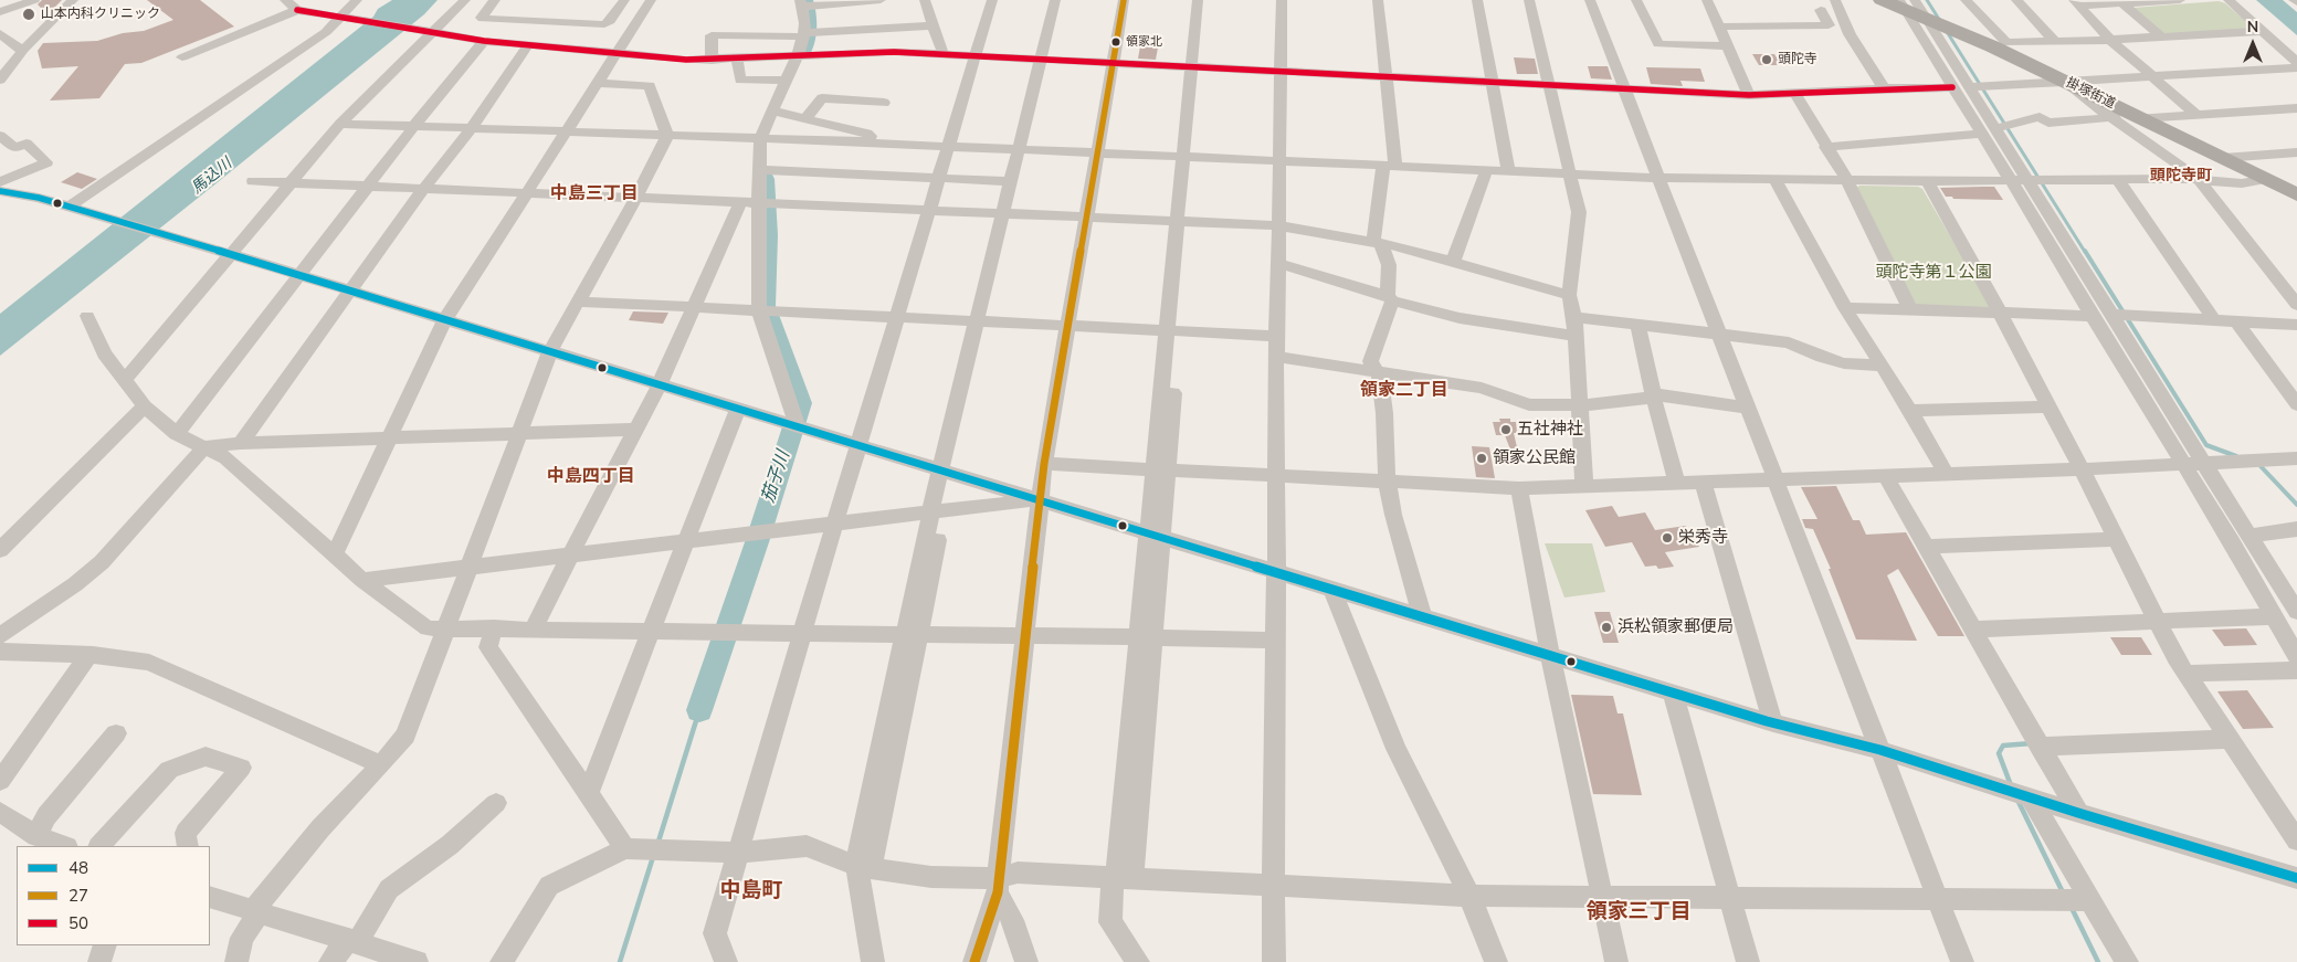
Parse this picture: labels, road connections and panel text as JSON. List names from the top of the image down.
{
  "streets": {
    "highway": ["掛塚街道"]
  },
  "districts": [
    "頭陀寺町",
    "中島三丁目",
    "領家二丁目",
    "中島四丁目",
    "中島町",
    "領家三丁目"
  ],
  "water": ["馬込川", "茄子川"],
  "parks": ["頭陀寺第１公園"],
  "places": [
    "山本内科クリニック",
    "領家北",
    "頭陀寺",
    "五社神社",
    "領家公民館",
    "栄秀寺",
    "浜松領家郵便局"
  ],
  "lines": ["transit line 27", "transit line 50", "transit line 48"],
  "legend": ["48", "27", "50"],
  "north": "top"
}
